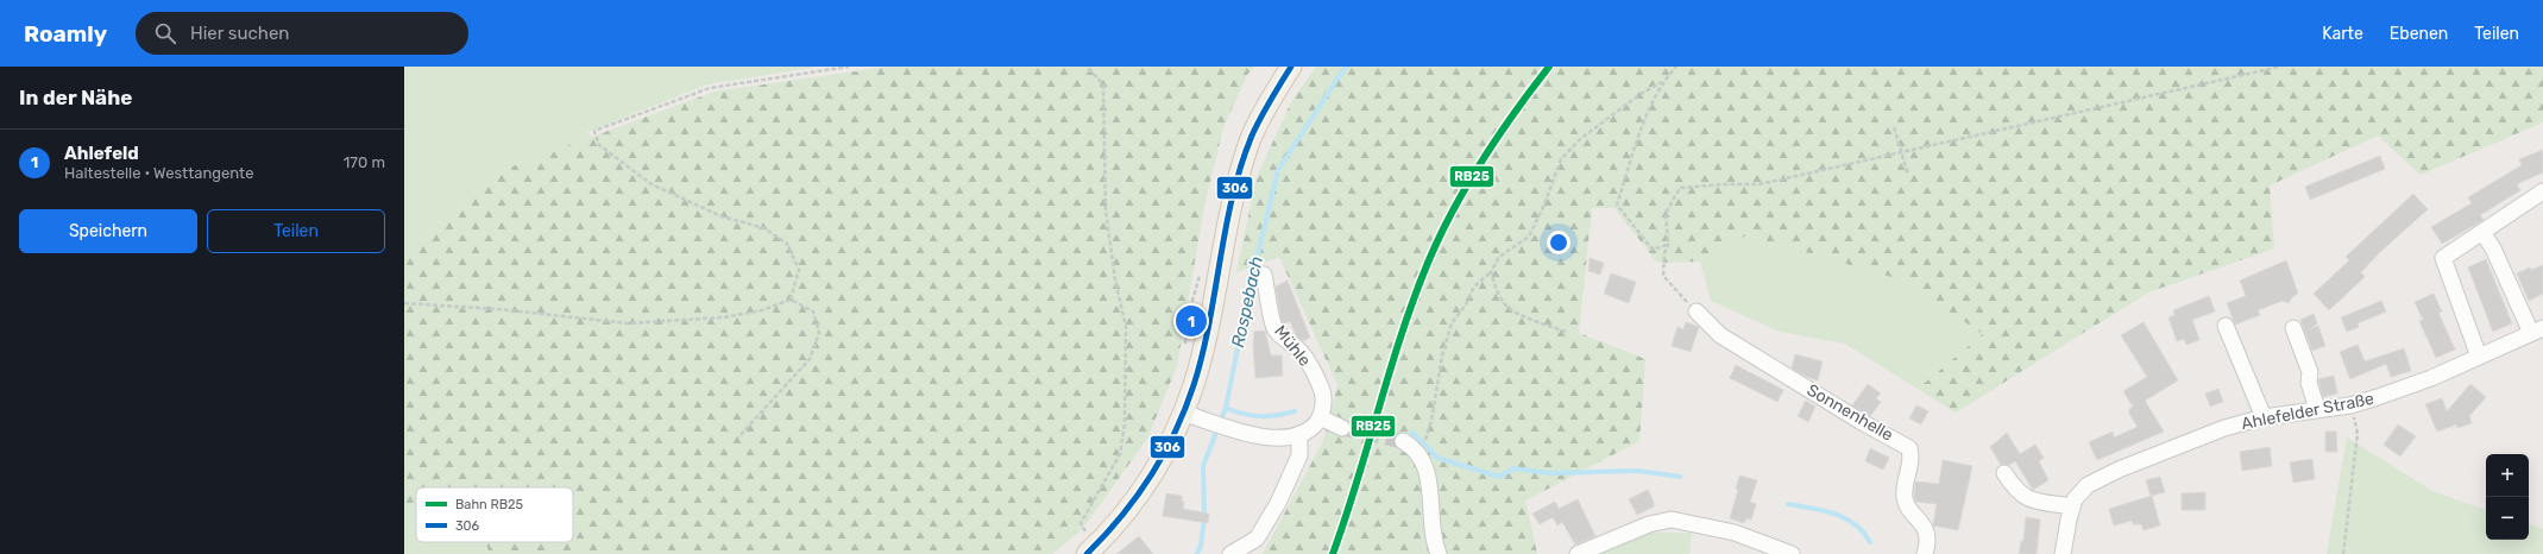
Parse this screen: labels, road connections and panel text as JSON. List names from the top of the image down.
{
  "streets": {
    "street": ["Mühle", "Ahlefelder Straße", "Sonnenhelle"]
  },
  "water": ["Rospebach"],
  "lines": ["rail line RB25", "transit line 306"],
  "legend": ["Bahn RB25", "306"],
  "page": {
    "header": "Roamly",
    "search": "Hier suchen",
    "nav": ["Karte", "Ebenen", "Teilen"],
    "heading": "In der Nähe",
    "list": [
      {
        "mark": "1",
        "name": "Ahlefeld",
        "note": "Haltestelle · Westtangente",
        "value": "170 m"
      }
    ],
    "buttons": ["Speichern", "Teilen"],
    "pins": "1",
    "map_buttons": ["+", "−"]
  }
}
